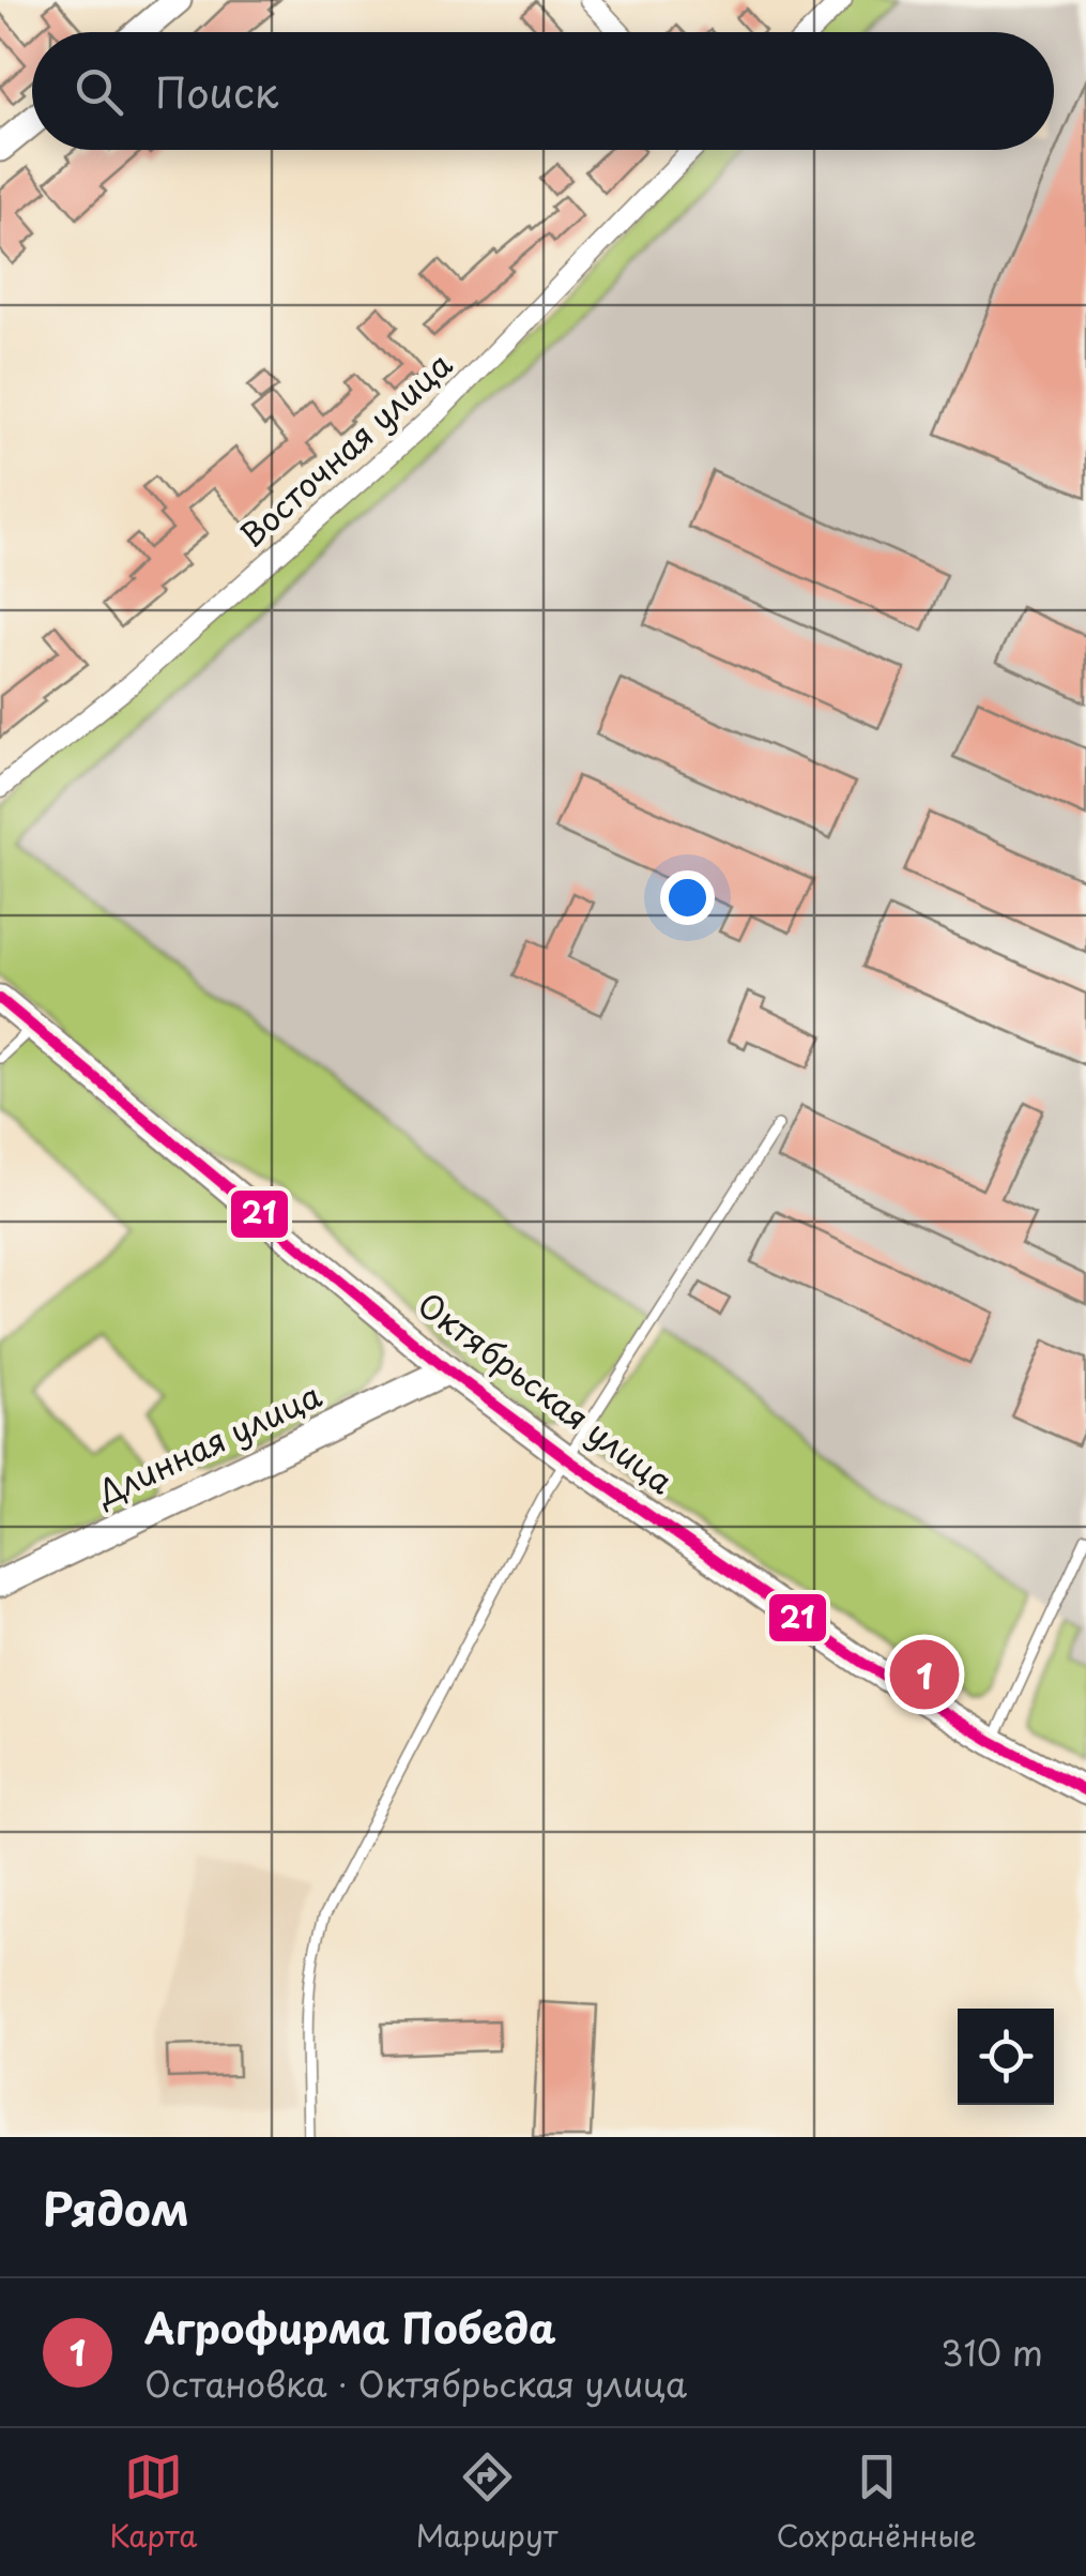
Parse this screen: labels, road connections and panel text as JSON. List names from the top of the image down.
{
  "streets": {
    "street": ["Восточная улица", "Октябрьская улица", "Длинная улица"]
  },
  "crossings": [
    ["Октябрьская улица", "Длинная улица"]
  ],
  "lines": ["transit line 21"],
  "page": {
    "search": "Поиск",
    "pins": "1",
    "heading": "Рядом",
    "list": [
      {
        "mark": "1",
        "name": "Агрофирма Победа",
        "note": "Остановка · Октябрьская улица",
        "value": "310 m"
      }
    ],
    "nav": ["Карта", "Маршрут", "Сохранённые"]
  }
}
